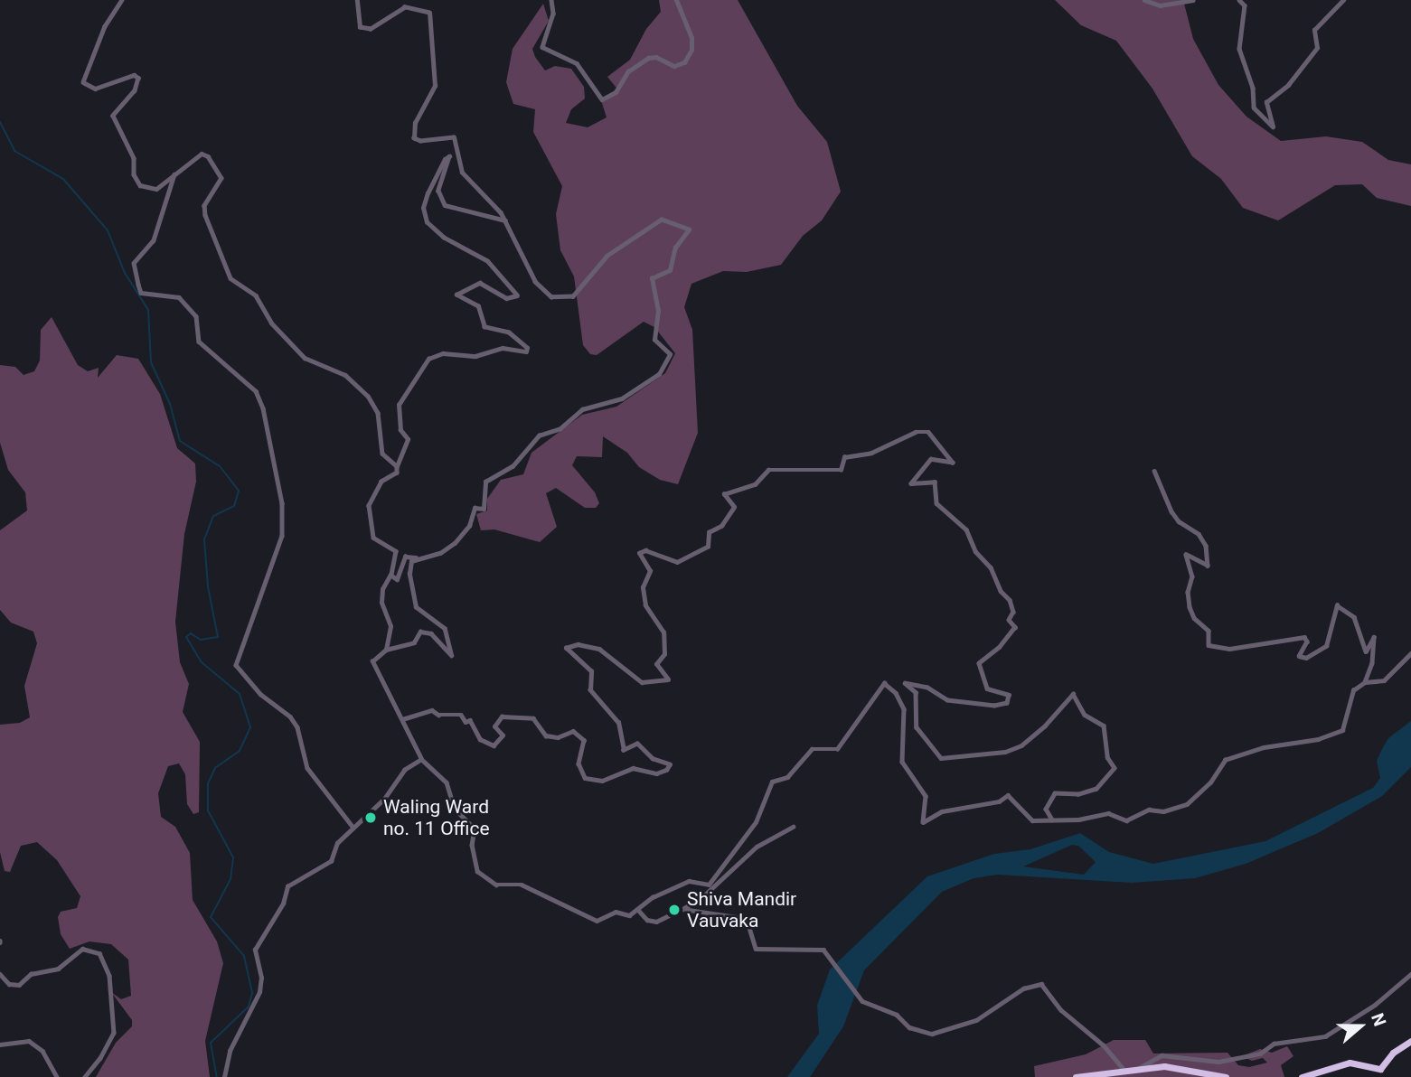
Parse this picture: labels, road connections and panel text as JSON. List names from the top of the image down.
{
  "places": ["Waling Ward no. 11 Office", "Shiva Mandir Vauvaka"],
  "north": "right"
}
